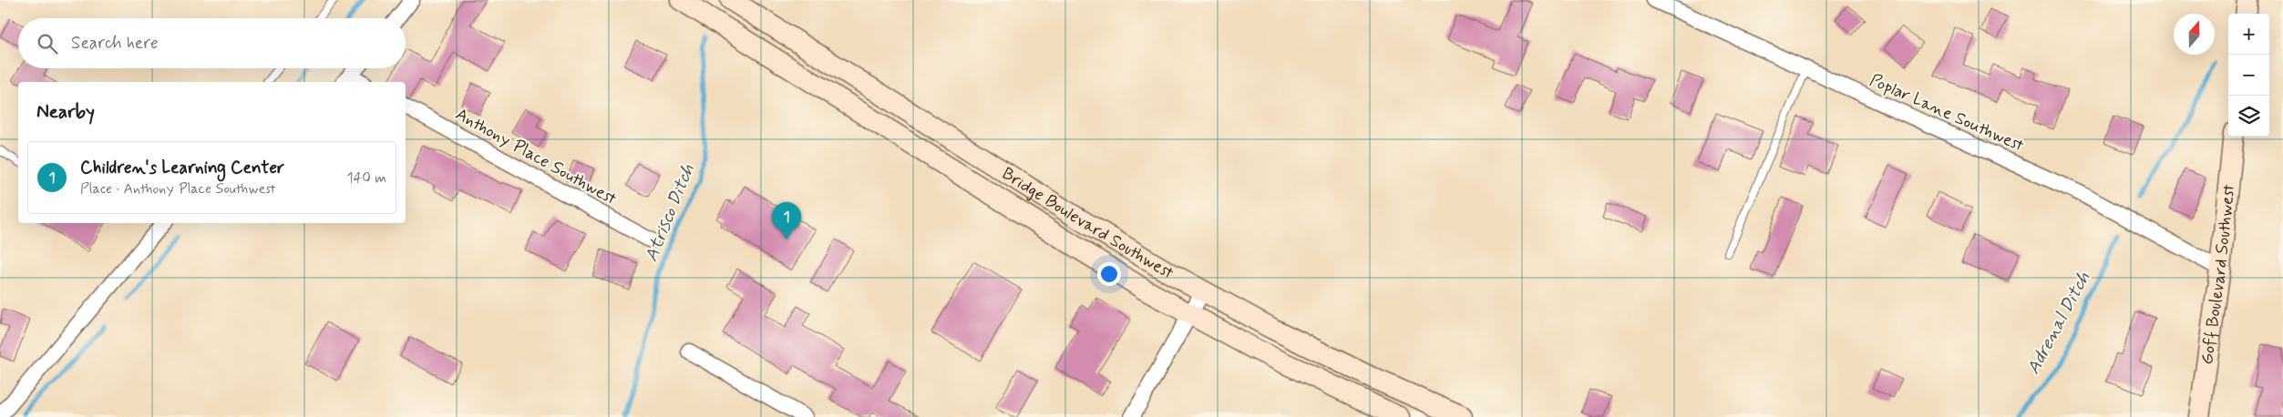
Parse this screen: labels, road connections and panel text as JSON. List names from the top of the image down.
{
  "streets": {
    "main road": ["Bridge Boulevard Southwest", "Goff Boulevard Southwest"],
    "street": ["Poplar Lane Southwest", "Anthony Place Southwest"]
  },
  "crossings": [
    ["Poplar Lane Southwest", "Goff Boulevard Southwest"]
  ],
  "water": ["Atrisco Ditch", "Adrenal Ditch"],
  "north": "top",
  "page": {
    "map_buttons": ["+", "−"],
    "search": "Search here",
    "heading": "Nearby",
    "list": [
      {
        "mark": "1",
        "name": "Children's Learning Center",
        "note": "Place · Anthony Place Southwest",
        "value": "140 m"
      }
    ],
    "pins": "1"
  }
}
